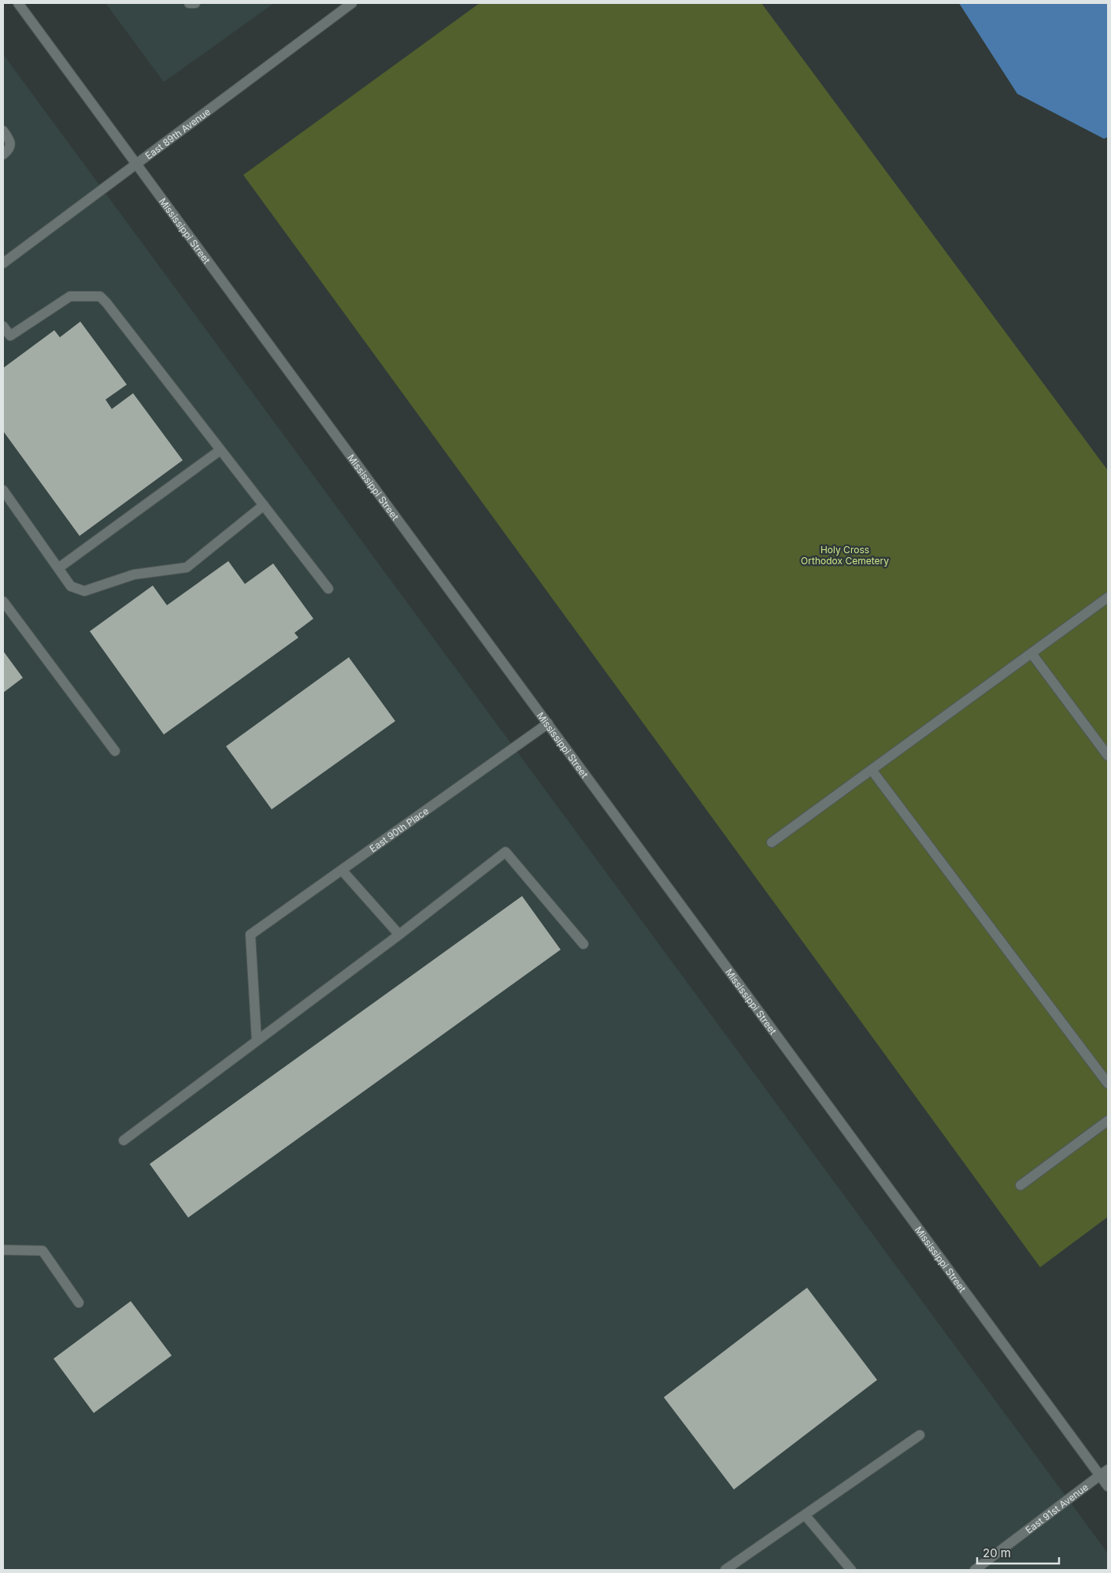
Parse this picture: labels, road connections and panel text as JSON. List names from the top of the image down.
{
  "streets": {
    "street": [
      "East 89th Avenue",
      "Mississippi Street",
      "East 90th Place",
      "East 91st Avenue"
    ]
  },
  "crossings": [
    ["East 89th Avenue", "Mississippi Street"],
    ["Mississippi Street", "East 90th Place"],
    ["Mississippi Street", "East 91st Avenue"]
  ],
  "parks": ["Holy Cross Orthodox Cemetery"],
  "scale_bar": "20 m"
}
